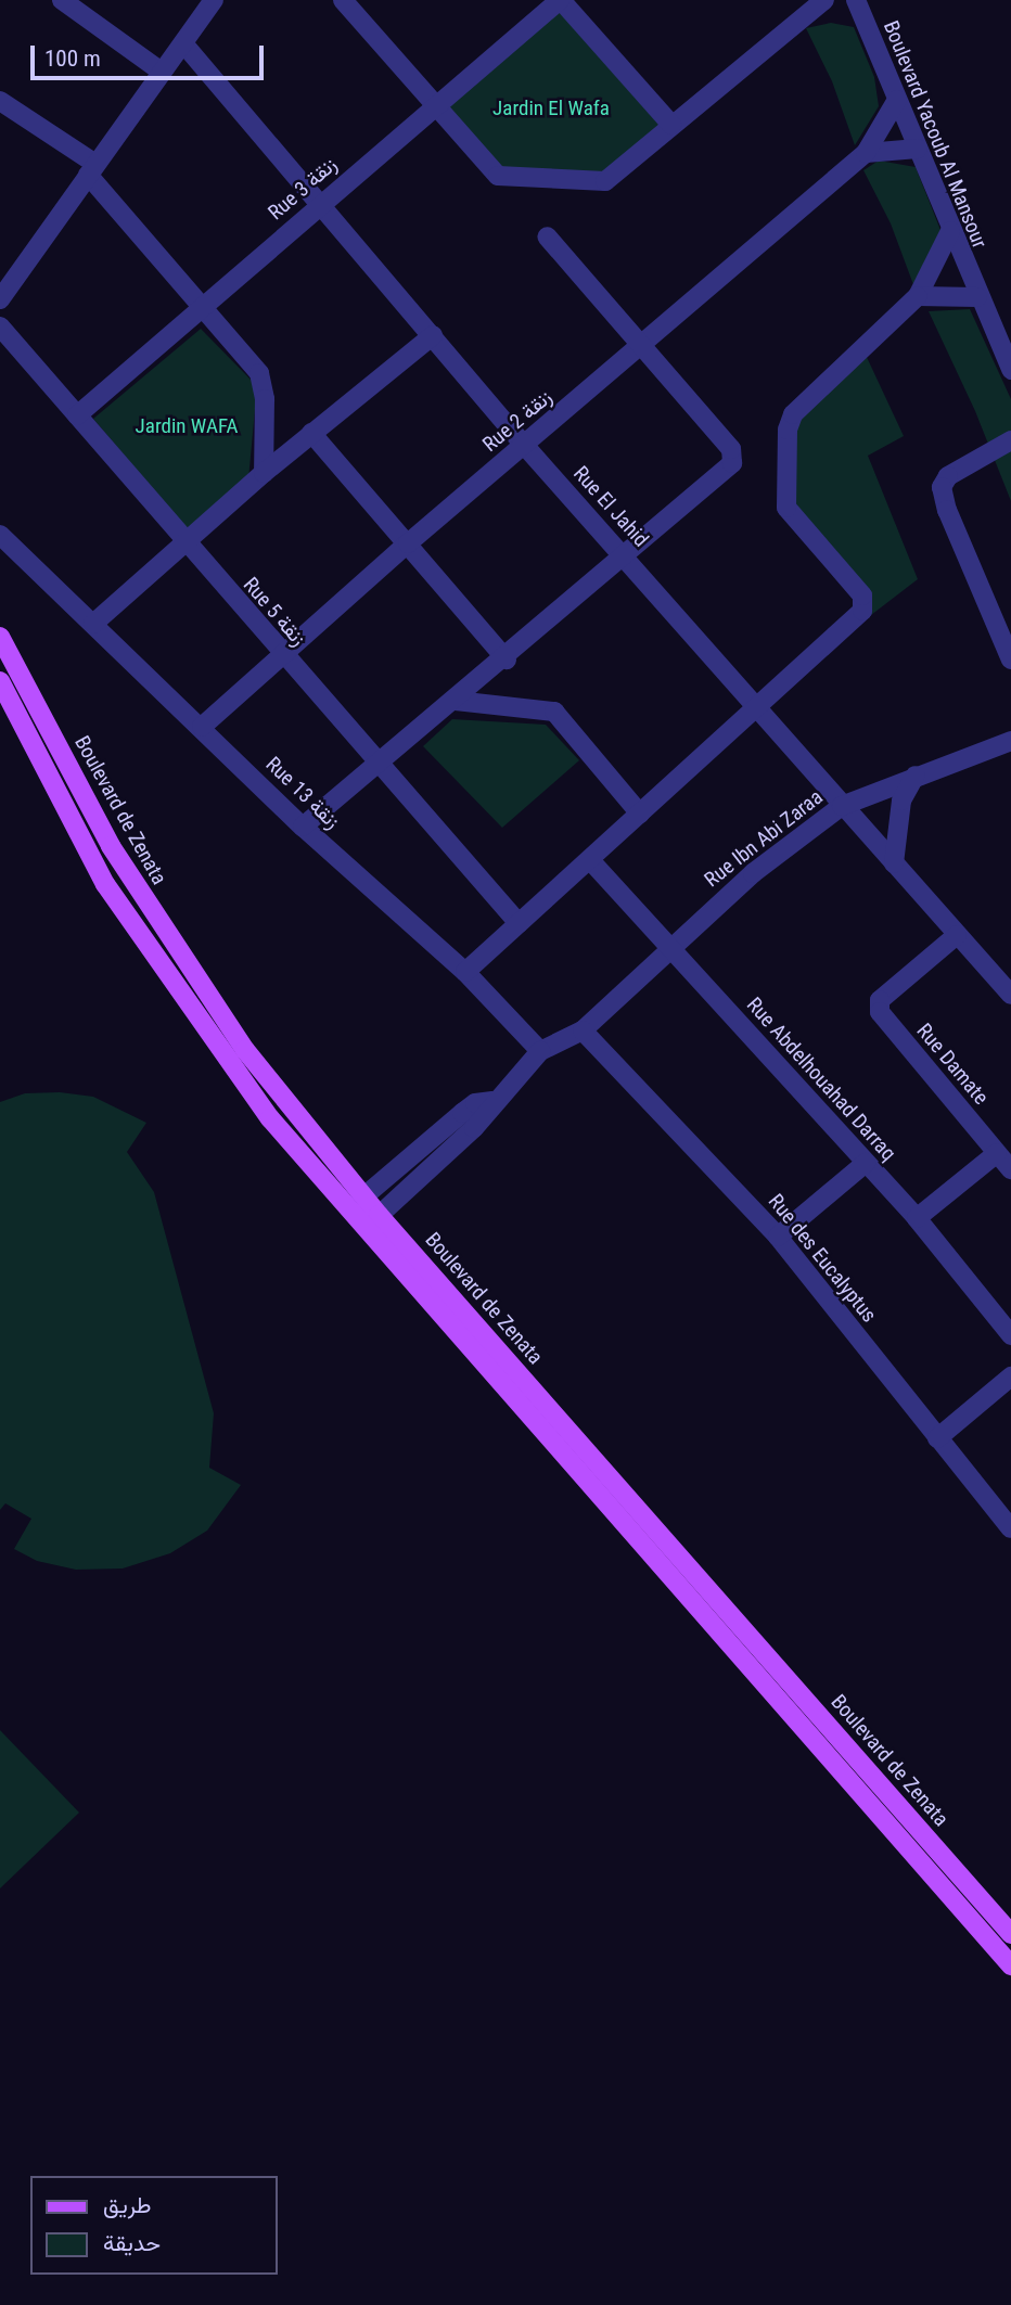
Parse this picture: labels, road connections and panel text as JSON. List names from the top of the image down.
{
  "streets": {
    "main road": ["Boulevard de Zenata"],
    "street": [
      "Boulevard Yacoub Al Mansour",
      "Rue 3 زنقة",
      "Rue 2 زنقة",
      "Rue El Jahid",
      "Rue 5 زنقة",
      "Rue 13 زنقة",
      "Rue Ibn Abi Zaraa",
      "Rue Damate",
      "Rue Abdelhouahad Darraq",
      "Rue des Eucalyptus"
    ]
  },
  "crossings": [
    ["Boulevard Yacoub Al Mansour", "Rue 2 زنقة"],
    ["Rue 3 زنقة", "Rue El Jahid"],
    ["Rue 3 زنقة", "Rue 5 زنقة"],
    ["Rue 2 زنقة", "Rue El Jahid"],
    ["Rue 2 زنقة", "Rue 5 زنقة"],
    ["Rue 2 زنقة", "Rue 13 زنقة"],
    ["Rue El Jahid", "Rue Ibn Abi Zaraa"],
    ["Rue El Jahid", "Rue Damate"],
    ["Rue Ibn Abi Zaraa", "Rue Abdelhouahad Darraq"],
    ["Rue Ibn Abi Zaraa", "Rue des Eucalyptus"]
  ],
  "parks": ["Jardin El Wafa", "Jardin WAFA"],
  "legend": ["طريق", "حديقة"],
  "scale_bar": "100 m"
}
